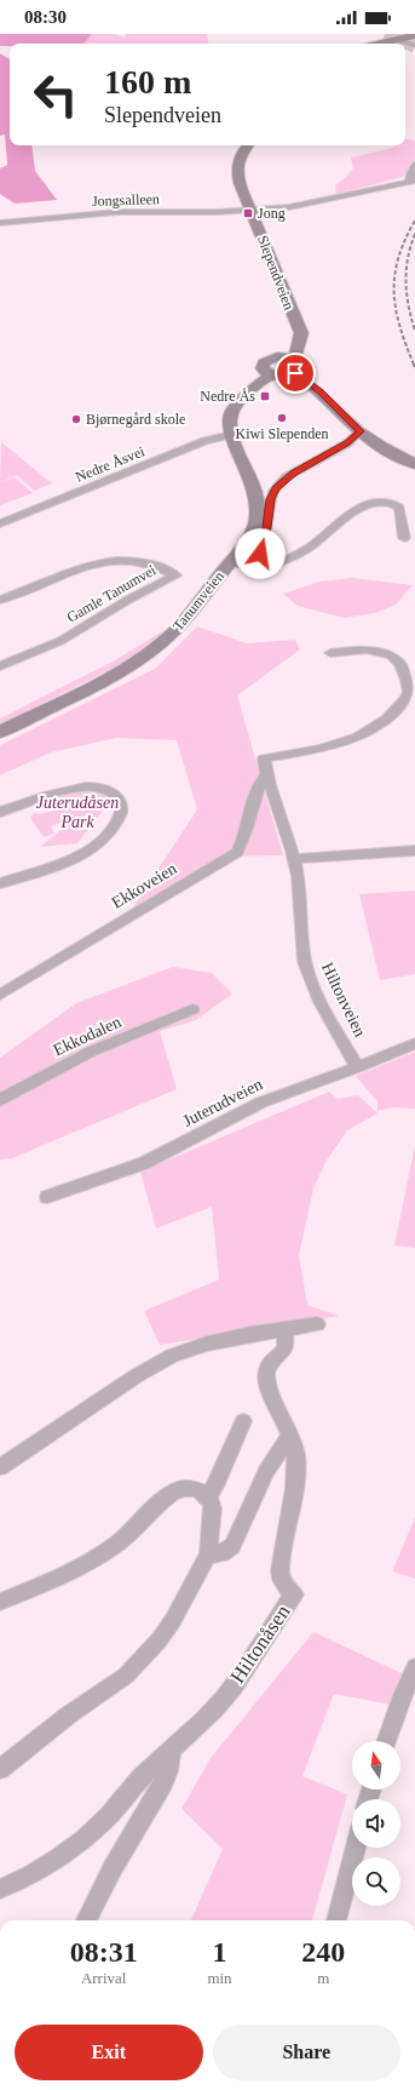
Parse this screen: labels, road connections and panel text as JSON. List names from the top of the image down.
{
  "streets": {
    "main road": ["Slependveien", "Tanumveien"],
    "street": [
      "Jongsalleen",
      "Nedre Åsvei",
      "Gamle Tanumvei",
      "Ekkoveien",
      "Hiltonveien",
      "Ekkodalen",
      "Juterudveien",
      "Hiltonåsen"
    ]
  },
  "crossings": [
    ["Jongsalleen", "Slependveien"],
    ["Slependveien", "Tanumveien"],
    ["Nedre Åsvei", "Tanumveien"],
    ["Ekkoveien", "Hiltonveien"],
    ["Hiltonveien", "Juterudveien"]
  ],
  "parks": ["Juterudåsen Park"],
  "places": {
    "transit": ["Jong", "Nedre Ås"],
    "other": ["Kiwi Slependen", "Bjørnegård skole"]
  },
  "north": "top",
  "page": {
    "status": "08:30",
    "turn": ["160 m", "Slependveien"],
    "eta": [
      "08:31",
      "Arrival",
      "1",
      "min",
      "240",
      "m"
    ],
    "buttons": ["Exit", "Share"]
  }
}
